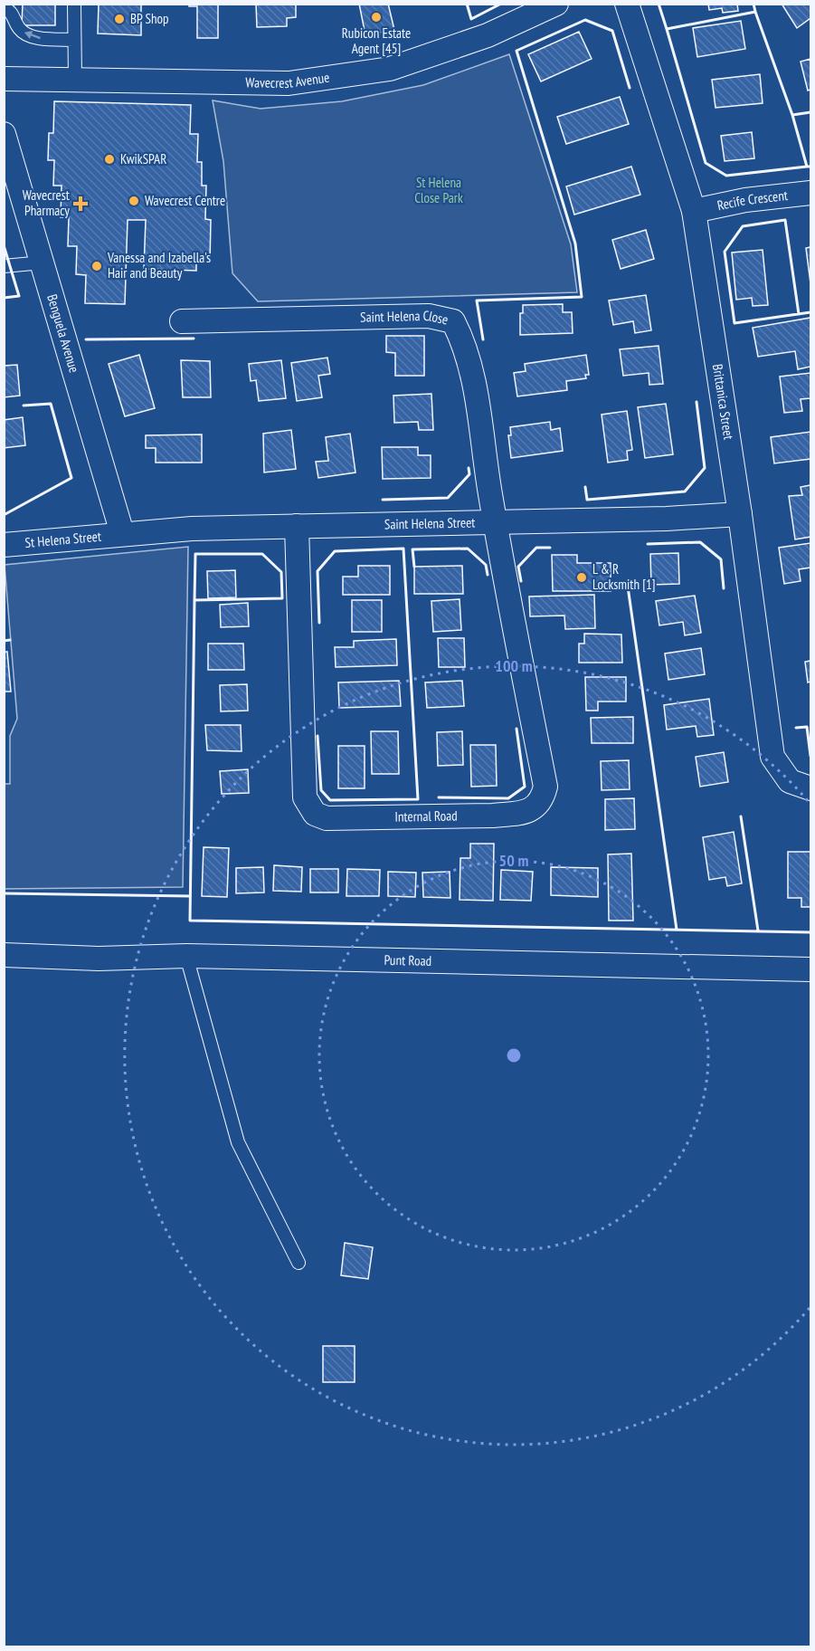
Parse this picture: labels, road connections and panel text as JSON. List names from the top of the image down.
{
  "streets": {
    "street": [
      "Wavecrest Avenue",
      "Recife Crescent",
      "Saint Helena Close",
      "Benguela Avenue",
      "Brittanica Street",
      "Saint Helena Street",
      "St Helena Street",
      "Internal Road",
      "Punt Road"
    ]
  },
  "crossings": [
    ["Recife Crescent", "Brittanica Street"],
    ["Saint Helena Close", "Saint Helena Street"],
    ["Saint Helena Close", "Internal Road"],
    ["Benguela Avenue", "Saint Helena Street"],
    ["Benguela Avenue", "St Helena Street"],
    ["Brittanica Street", "Saint Helena Street"],
    ["Saint Helena Street", "St Helena Street"],
    ["Saint Helena Street", "Internal Road"]
  ],
  "parks": ["St Helena Close Park"],
  "places": {
    "other": [
      "Rubicon Estate Agent [45]",
      "BP Shop",
      "KwikSPAR",
      "Wavecrest Centre",
      "Vanessa and Izabella's Hair and Beauty",
      "L & R Locksmith [1]"
    ],
    "health": ["Wavecrest Pharmacy"]
  },
  "rings": ["100 m", "50 m"]
}
